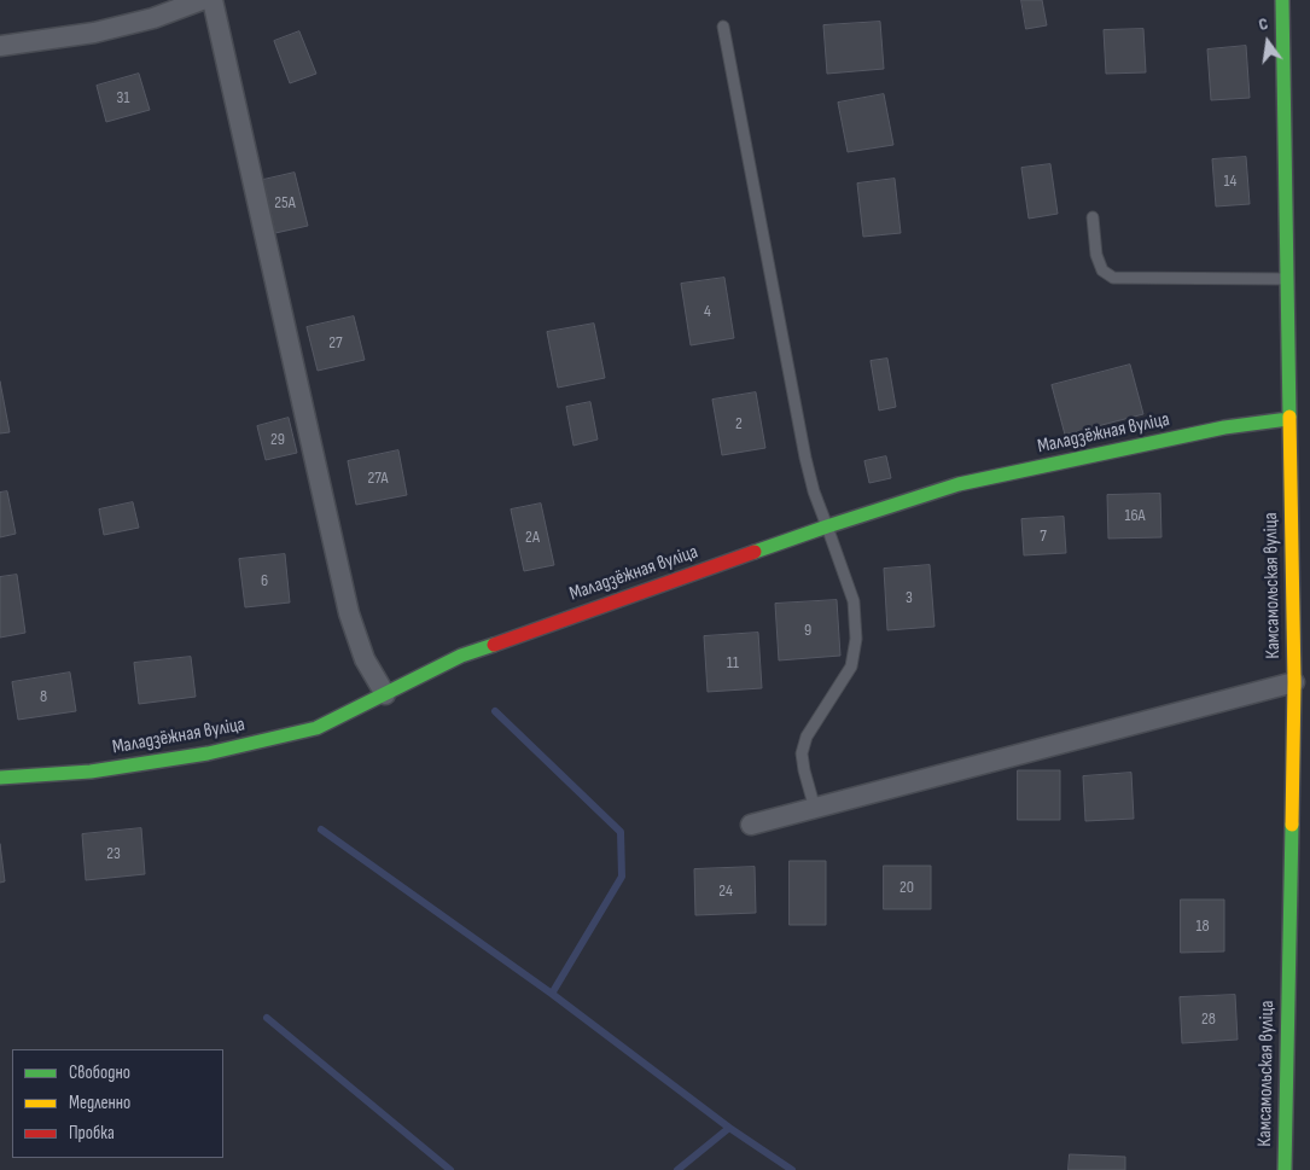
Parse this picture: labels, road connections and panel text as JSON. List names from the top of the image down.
{
  "streets": {
    "street": ["Маладзёжная вуліца", "Камсамольская вуліца"]
  },
  "crossings": [
    ["Маладзёжная вуліца", "Камсамольская вуліца"]
  ],
  "house_numbers": [
    "31",
    "14",
    "25А",
    "4",
    "27",
    "2",
    "29",
    "27А",
    "16А",
    "7",
    "2А",
    "6",
    "3",
    "9",
    "11",
    "8",
    "23",
    "20",
    "24",
    "18",
    "28"
  ],
  "legend": ["Свободно", "Медленно", "Пробка"],
  "north": "top"
}
